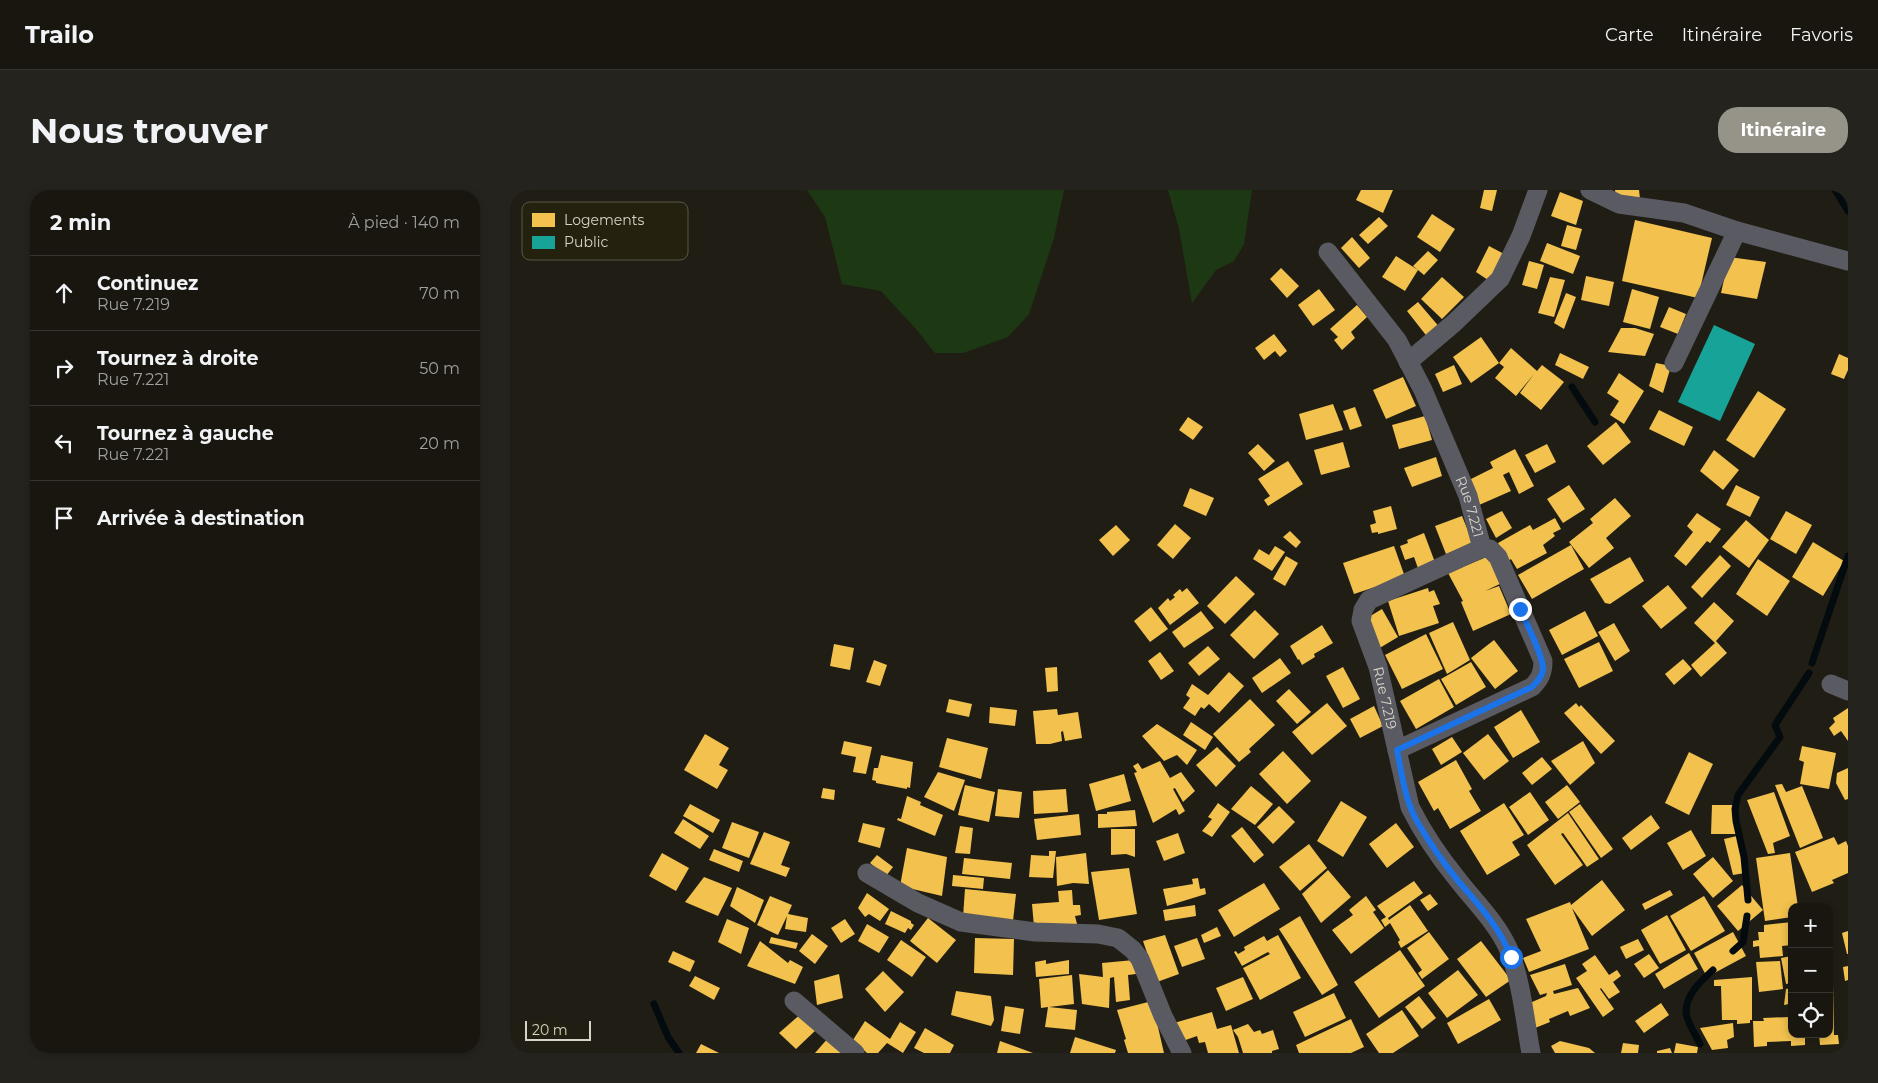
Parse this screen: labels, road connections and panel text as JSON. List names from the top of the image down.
{
  "streets": {
    "street": ["Rue 7.221", "Rue 7.219"]
  },
  "crossings": [
    ["Rue 7.221", "Rue 7.219"]
  ],
  "legend": ["Logements", "Public"],
  "scale_bar": "20 m",
  "page": {
    "header": "Trailo",
    "nav": ["Carte", "Itinéraire", "Favoris"],
    "buttons": "Itinéraire",
    "title": "Nous trouver",
    "heading": ["2 min", "À pied · 140 m"],
    "list": [
      ["Continuez", "Rue 7.219", "70 m"],
      ["Tournez à droite", "Rue 7.221", "50 m"],
      ["Tournez à gauche", "Rue 7.221", "20 m"],
      "Arrivée à destination"
    ],
    "map_buttons": ["+", "−"],
    "scale": "20 m"
  }
}
